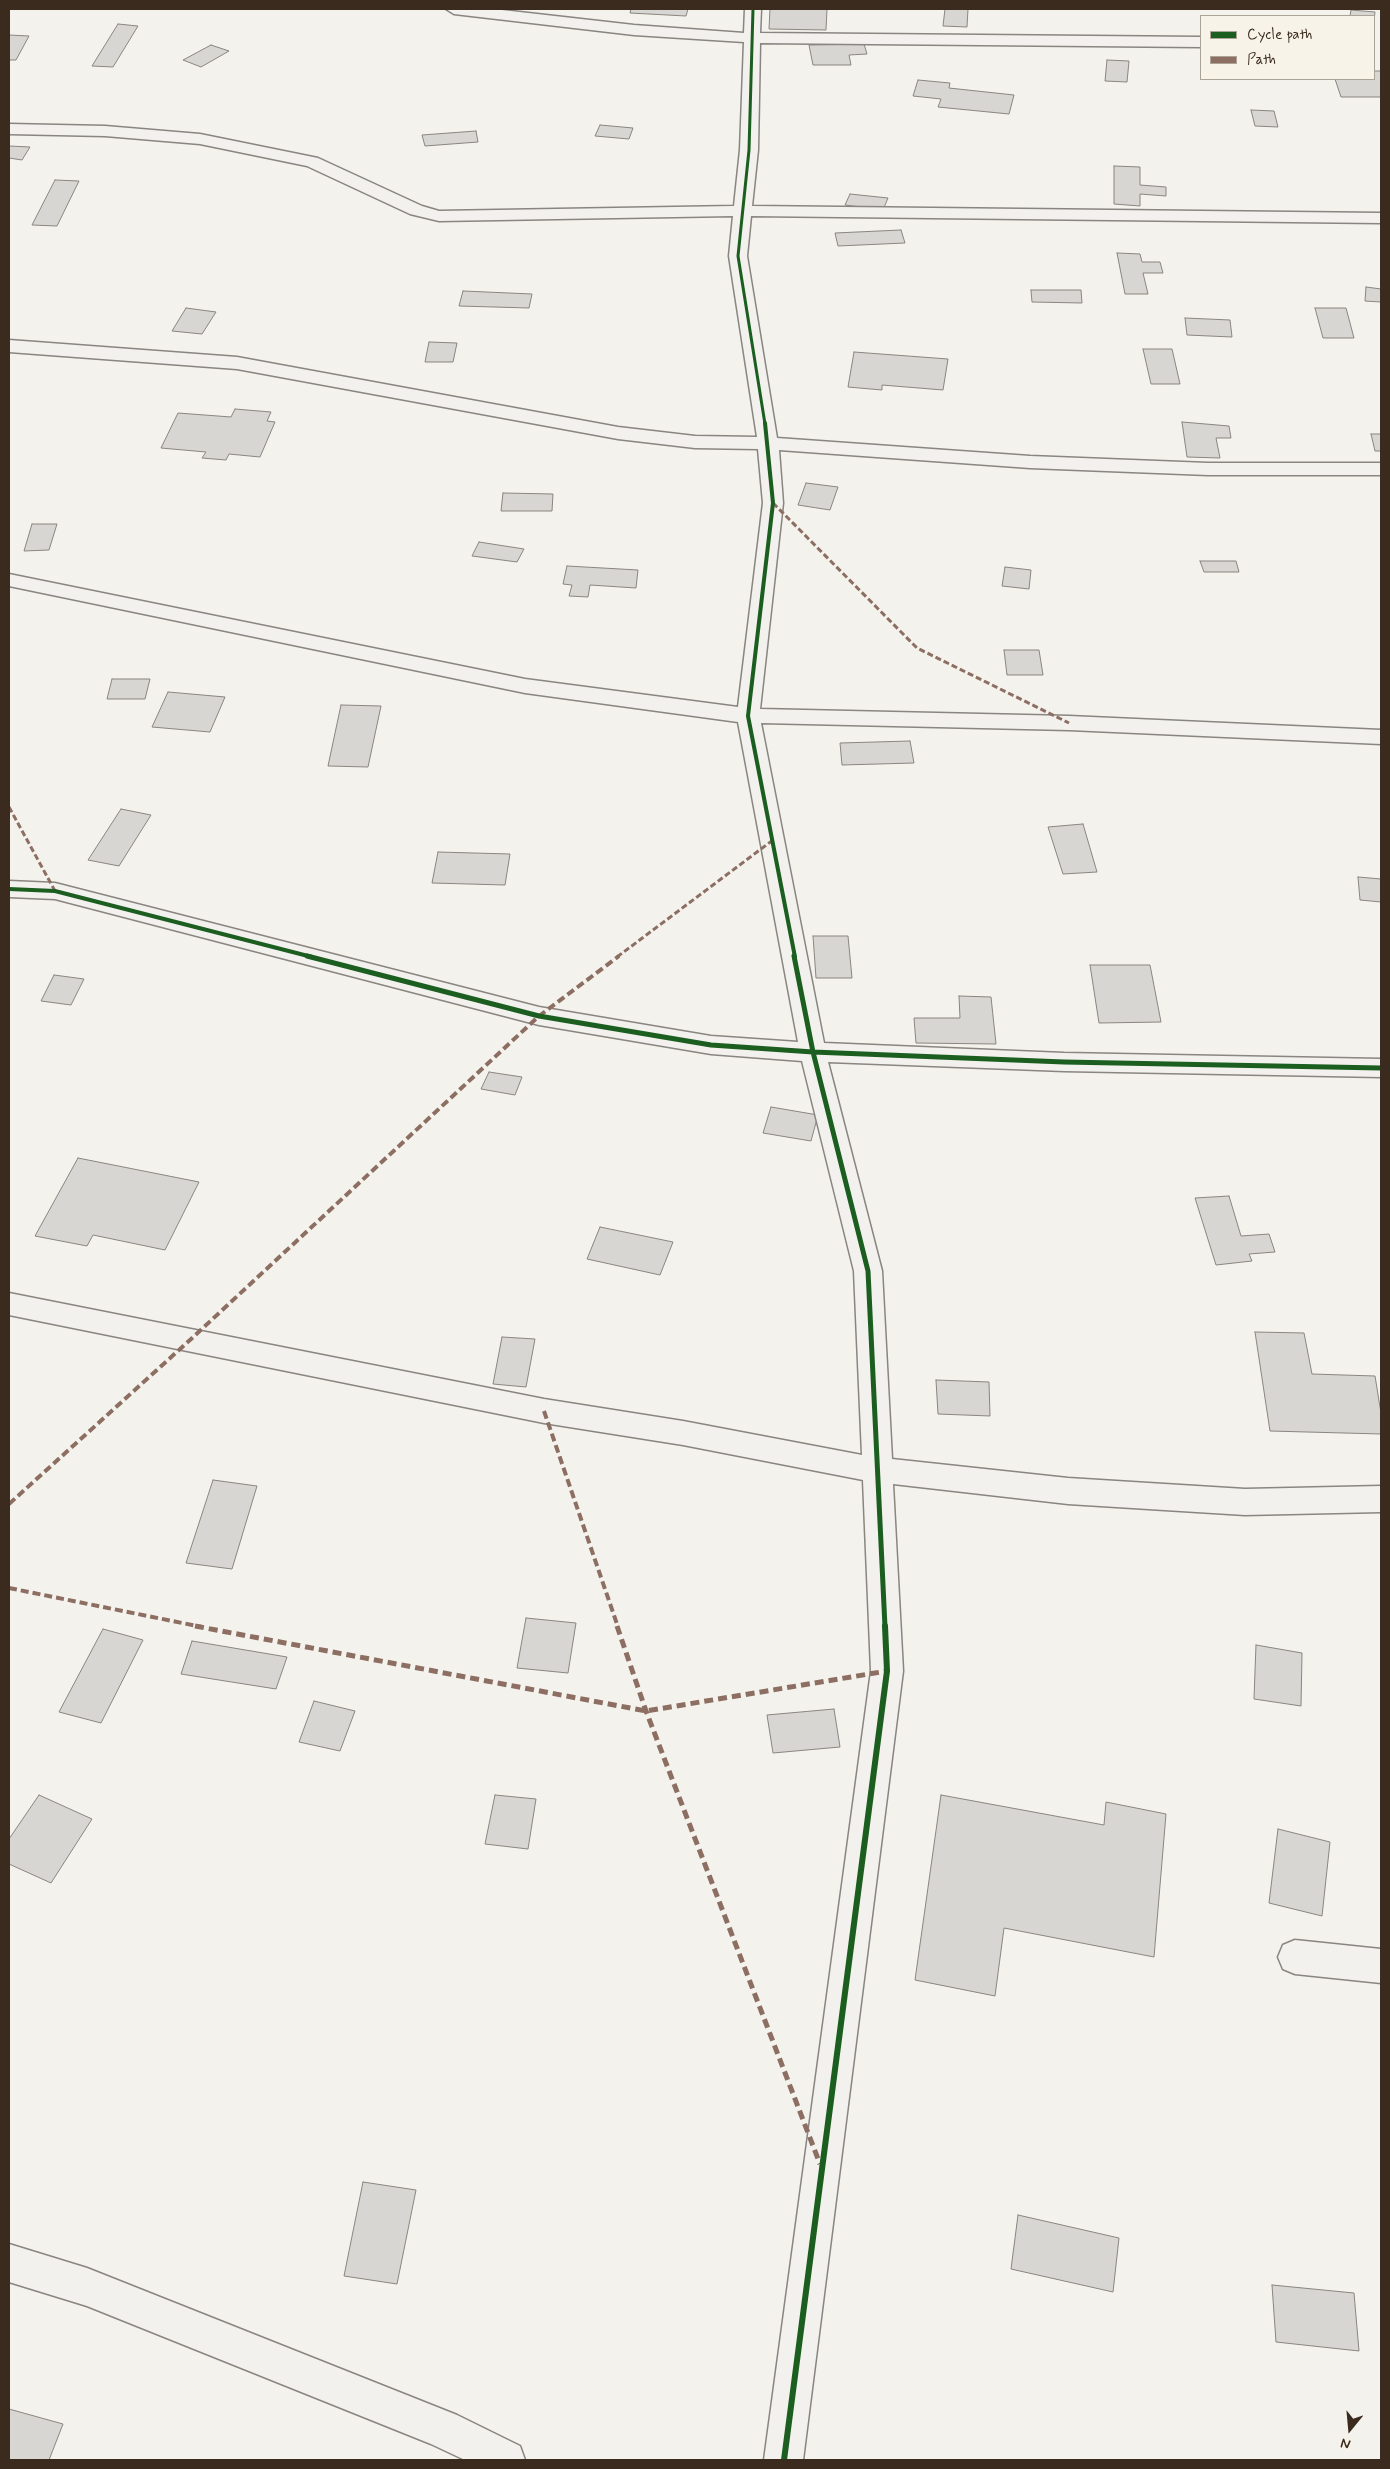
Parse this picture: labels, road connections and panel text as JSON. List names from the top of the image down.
{
  "legend": ["Cycle path", "Path"],
  "north": "bottom"
}
